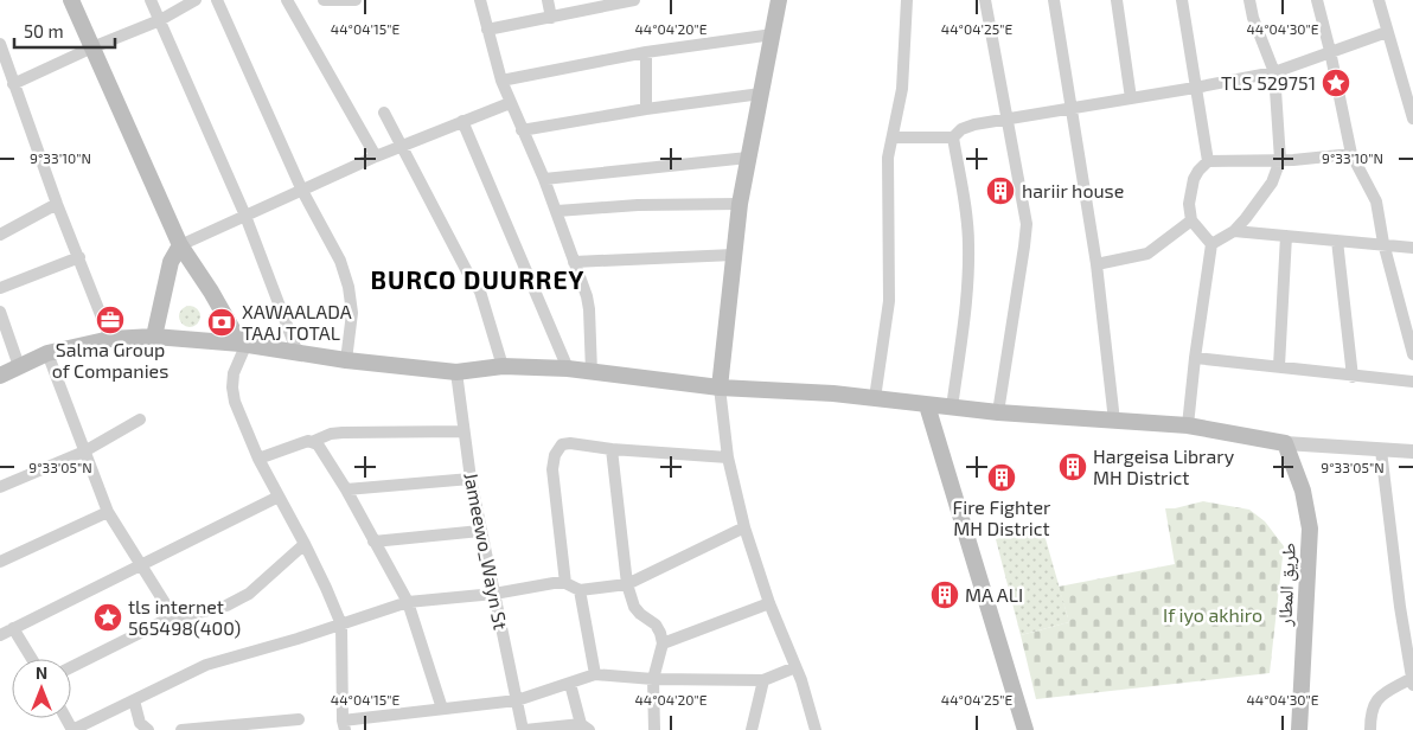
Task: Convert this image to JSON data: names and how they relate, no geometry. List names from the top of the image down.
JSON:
{
  "streets": {
    "main road": ["طريق المطار"],
    "street": ["Jameewo_Wayn St"]
  },
  "districts": ["BURCO DUURREY"],
  "parks": ["If iyo akhiro"],
  "places": {
    "place": ["TLS 529751", "tls internet 565498(400)"],
    "building": [
      "hariir house",
      "Hargeisa Library MH District",
      "Fire Fighter MH District",
      "MA ALI"
    ],
    "office": ["Salma Group of Companies"],
    "bank": ["XAWAALADA TAAJ TOTAL"]
  },
  "scale_bar": "50 m",
  "north": "top",
  "coordinates": [
    "44°04'15\"E",
    "44°04'20\"E",
    "44°04'25\"E",
    "44°04'30\"E",
    "9°33'10\"N",
    "9°33'05\"N"
  ]
}
